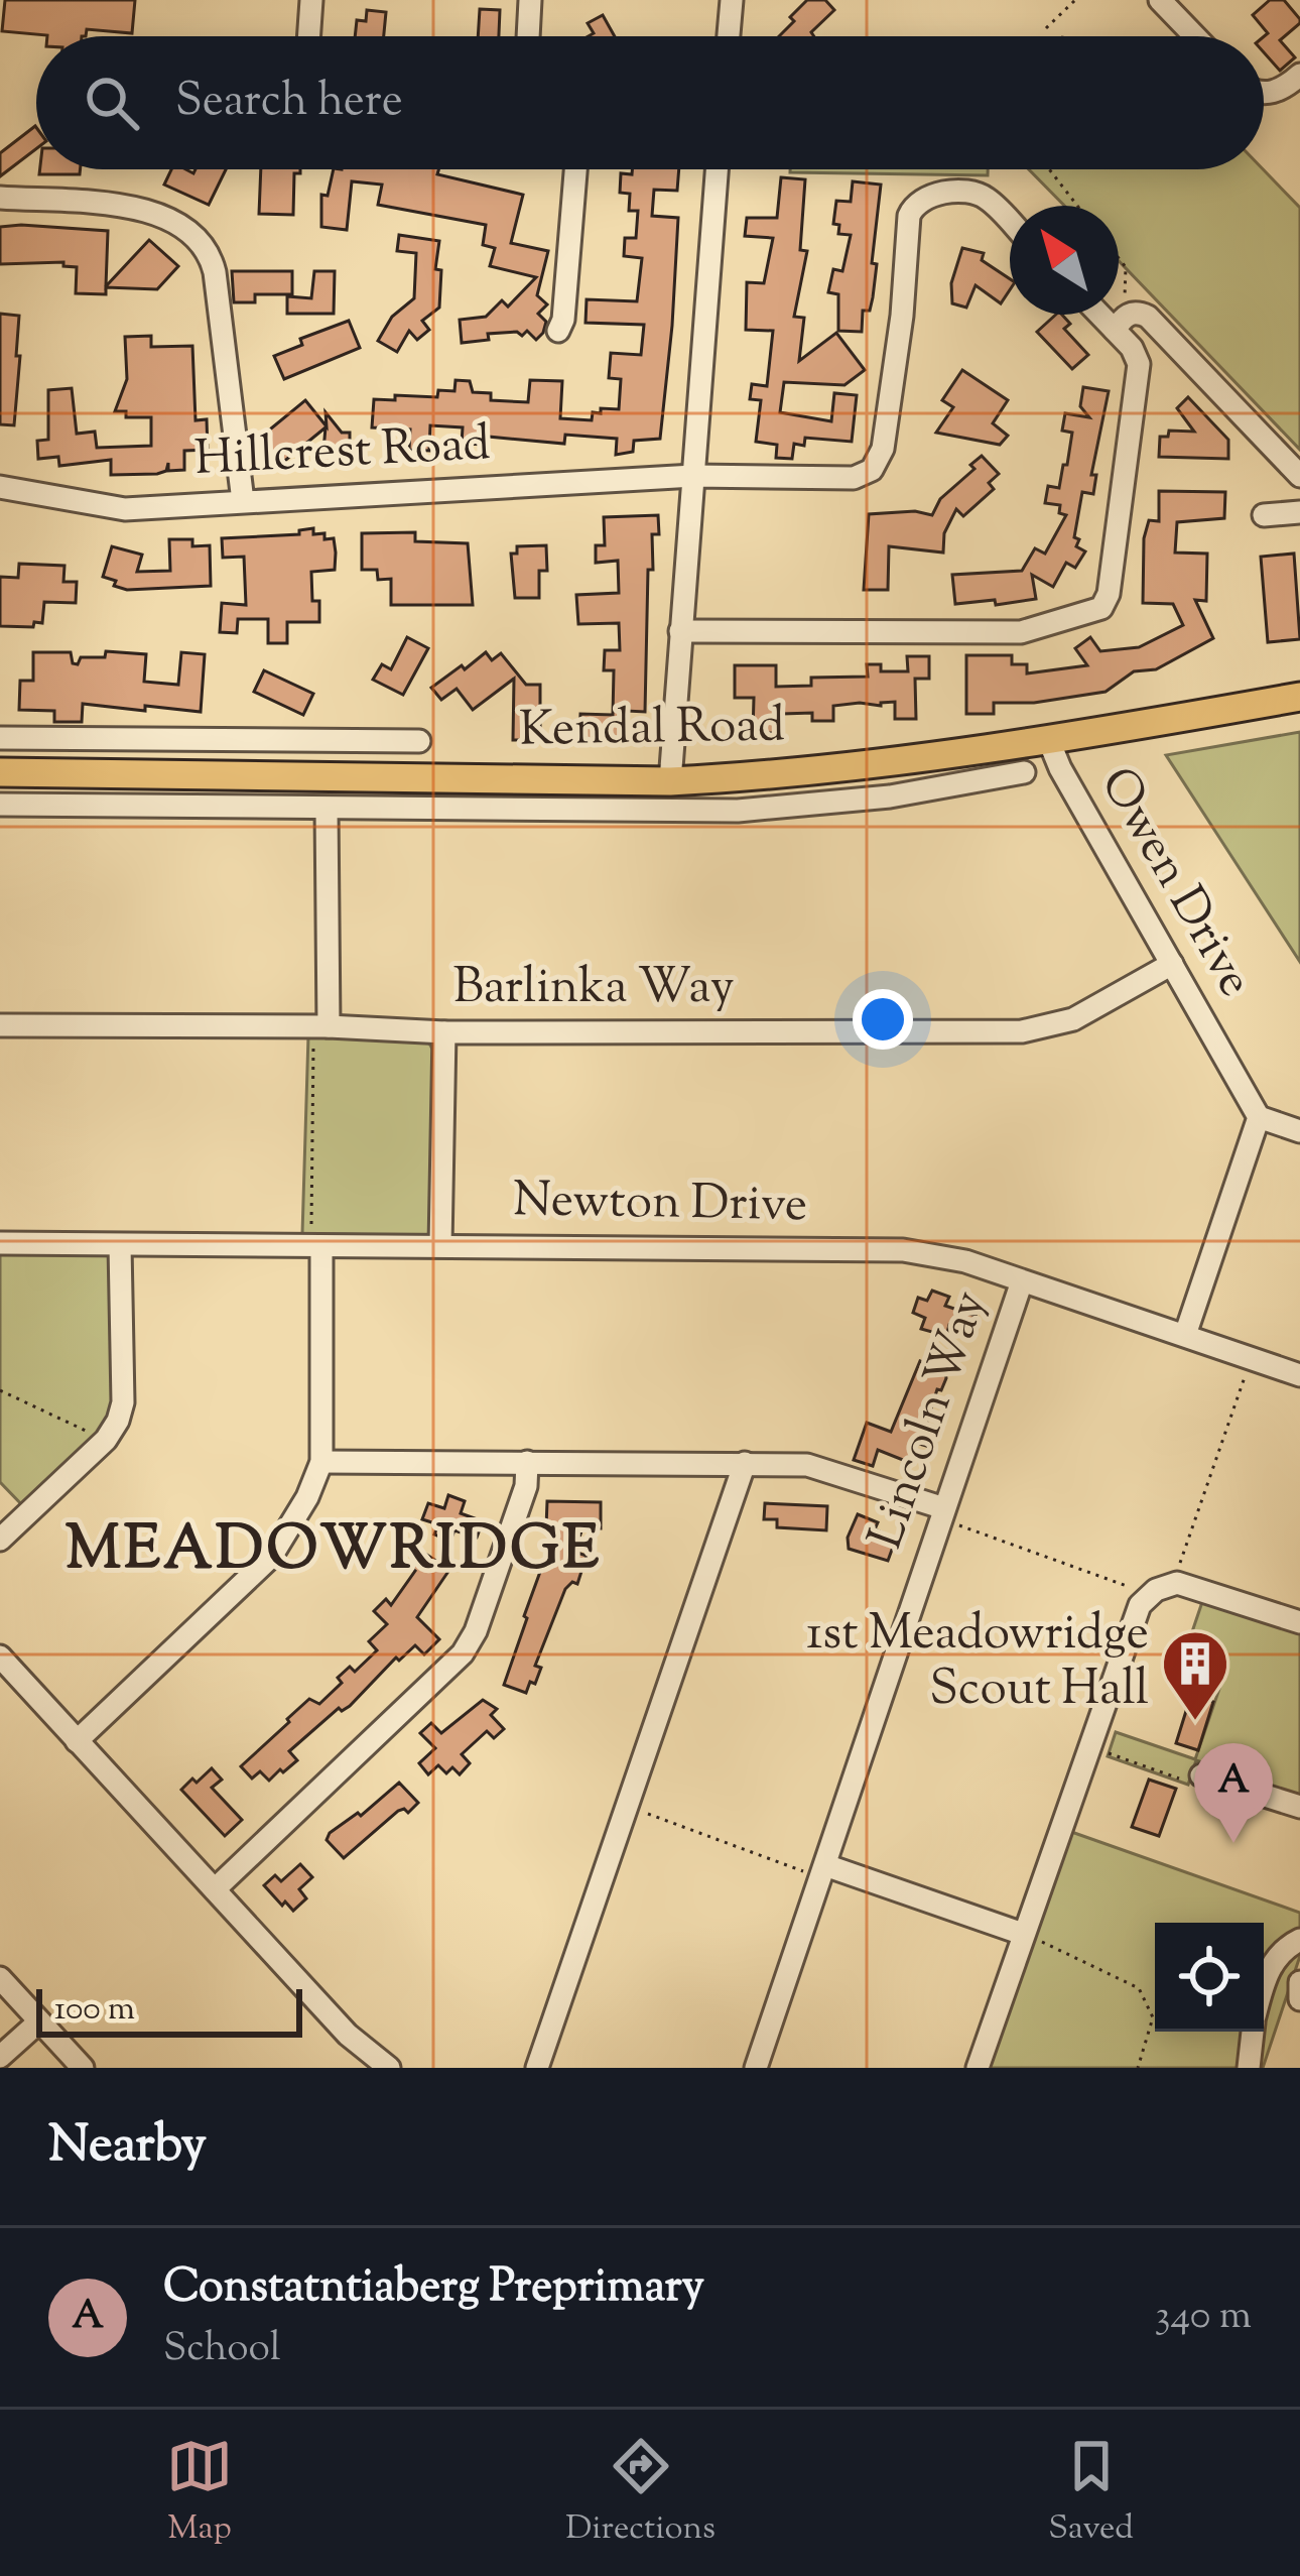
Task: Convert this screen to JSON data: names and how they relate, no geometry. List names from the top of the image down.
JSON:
{
  "streets": {
    "main road": ["Kendal Road"],
    "street": [
      "Hillcrest Road",
      "Owen Drive",
      "Barlinka Way",
      "Newton Drive",
      "Lincoln Way"
    ]
  },
  "crossings": [
    ["Kendal Road", "Owen Drive"],
    ["Owen Drive", "Barlinka Way"],
    ["Newton Drive", "Lincoln Way"]
  ],
  "districts": ["MEADOWRIDGE"],
  "places": {
    "building": ["1st Meadowridge Scout Hall"]
  },
  "scale_bar": "100 m",
  "north": "top left",
  "page": {
    "search": "Search here",
    "pins": "A",
    "scale": "100 m",
    "heading": "Nearby",
    "list": [
      {
        "mark": "A",
        "name": "Constatntiaberg Preprimary",
        "note": "School",
        "value": "340 m"
      }
    ],
    "nav": ["Map", "Directions", "Saved"]
  }
}
